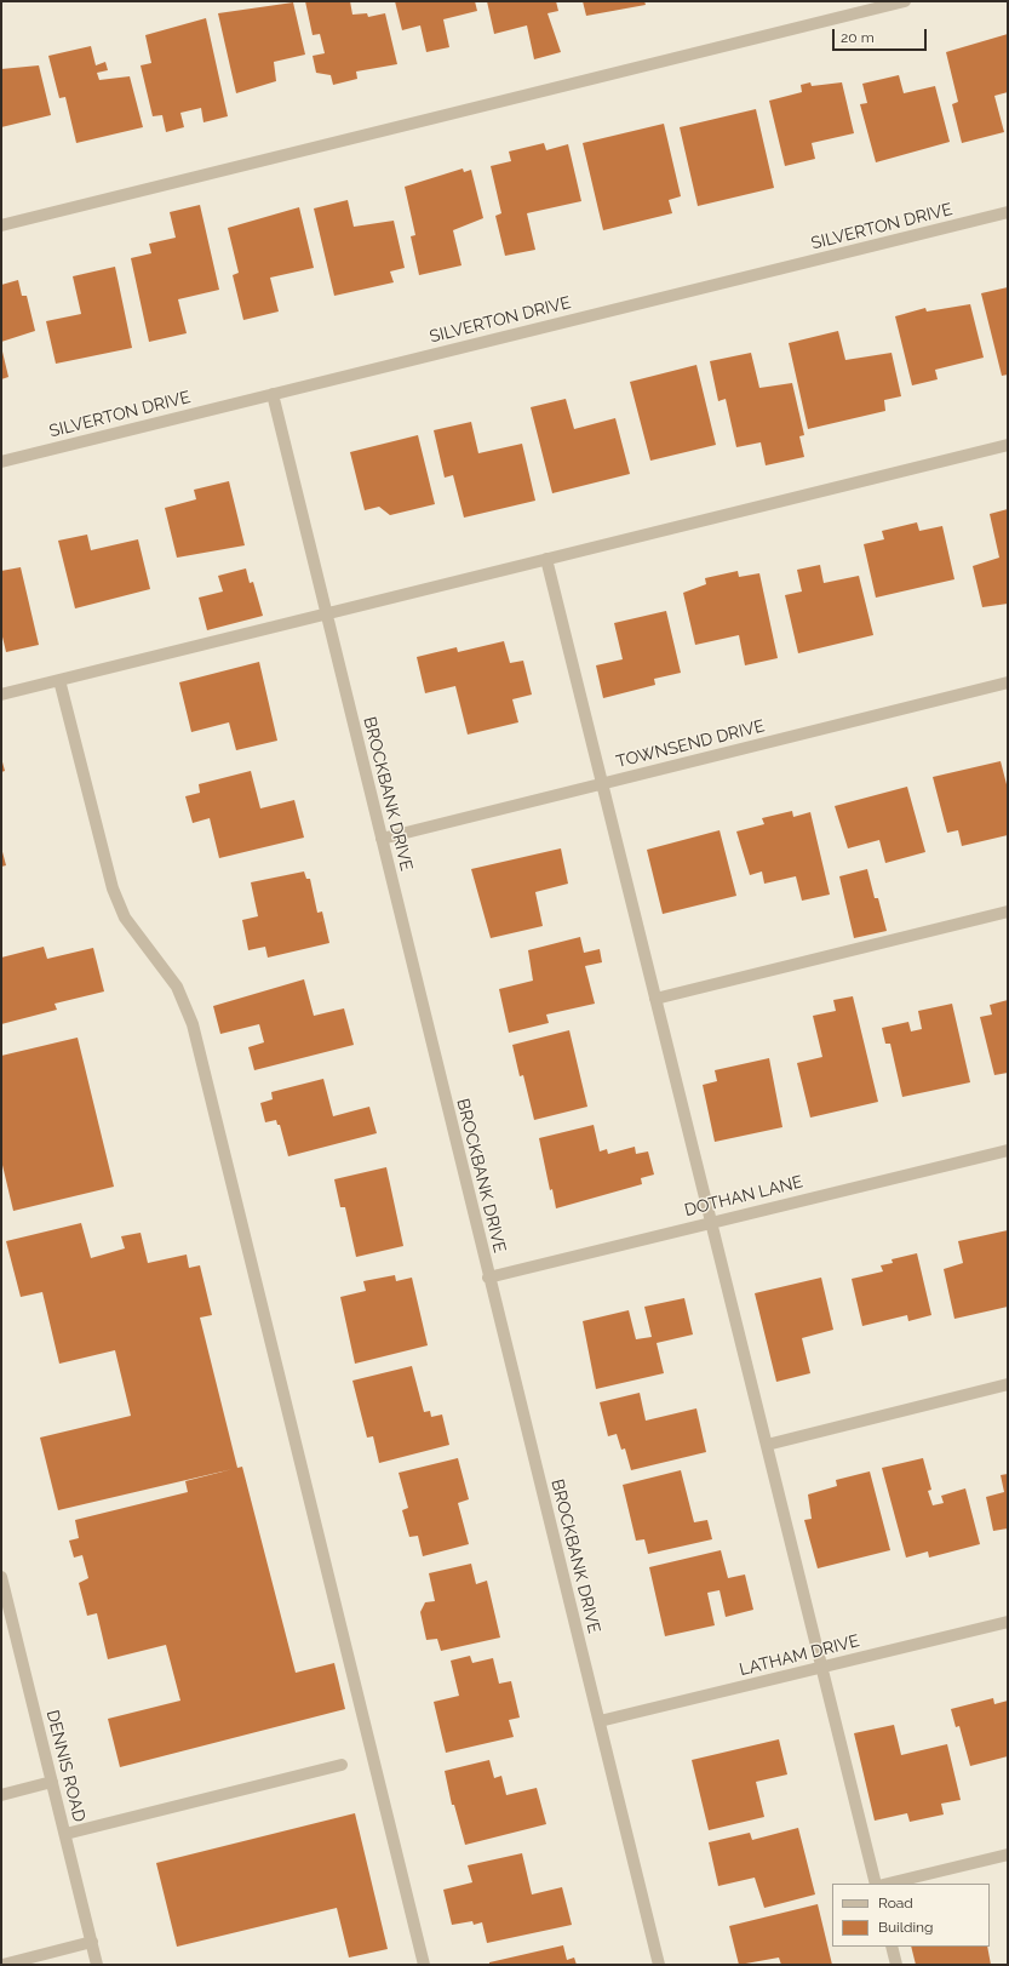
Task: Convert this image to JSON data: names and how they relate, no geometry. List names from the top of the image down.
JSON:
{
  "streets": {
    "street": [
      "SILVERTON DRIVE",
      "TOWNSEND DRIVE",
      "BROCKBANK DRIVE",
      "DOTHAN LANE",
      "LATHAM DRIVE",
      "DENNIS ROAD"
    ]
  },
  "crossings": [
    ["SILVERTON DRIVE", "BROCKBANK DRIVE"],
    ["TOWNSEND DRIVE", "BROCKBANK DRIVE"],
    ["BROCKBANK DRIVE", "DOTHAN LANE"],
    ["BROCKBANK DRIVE", "LATHAM DRIVE"]
  ],
  "legend": ["Road", "Building"],
  "scale_bar": "20 m"
}
